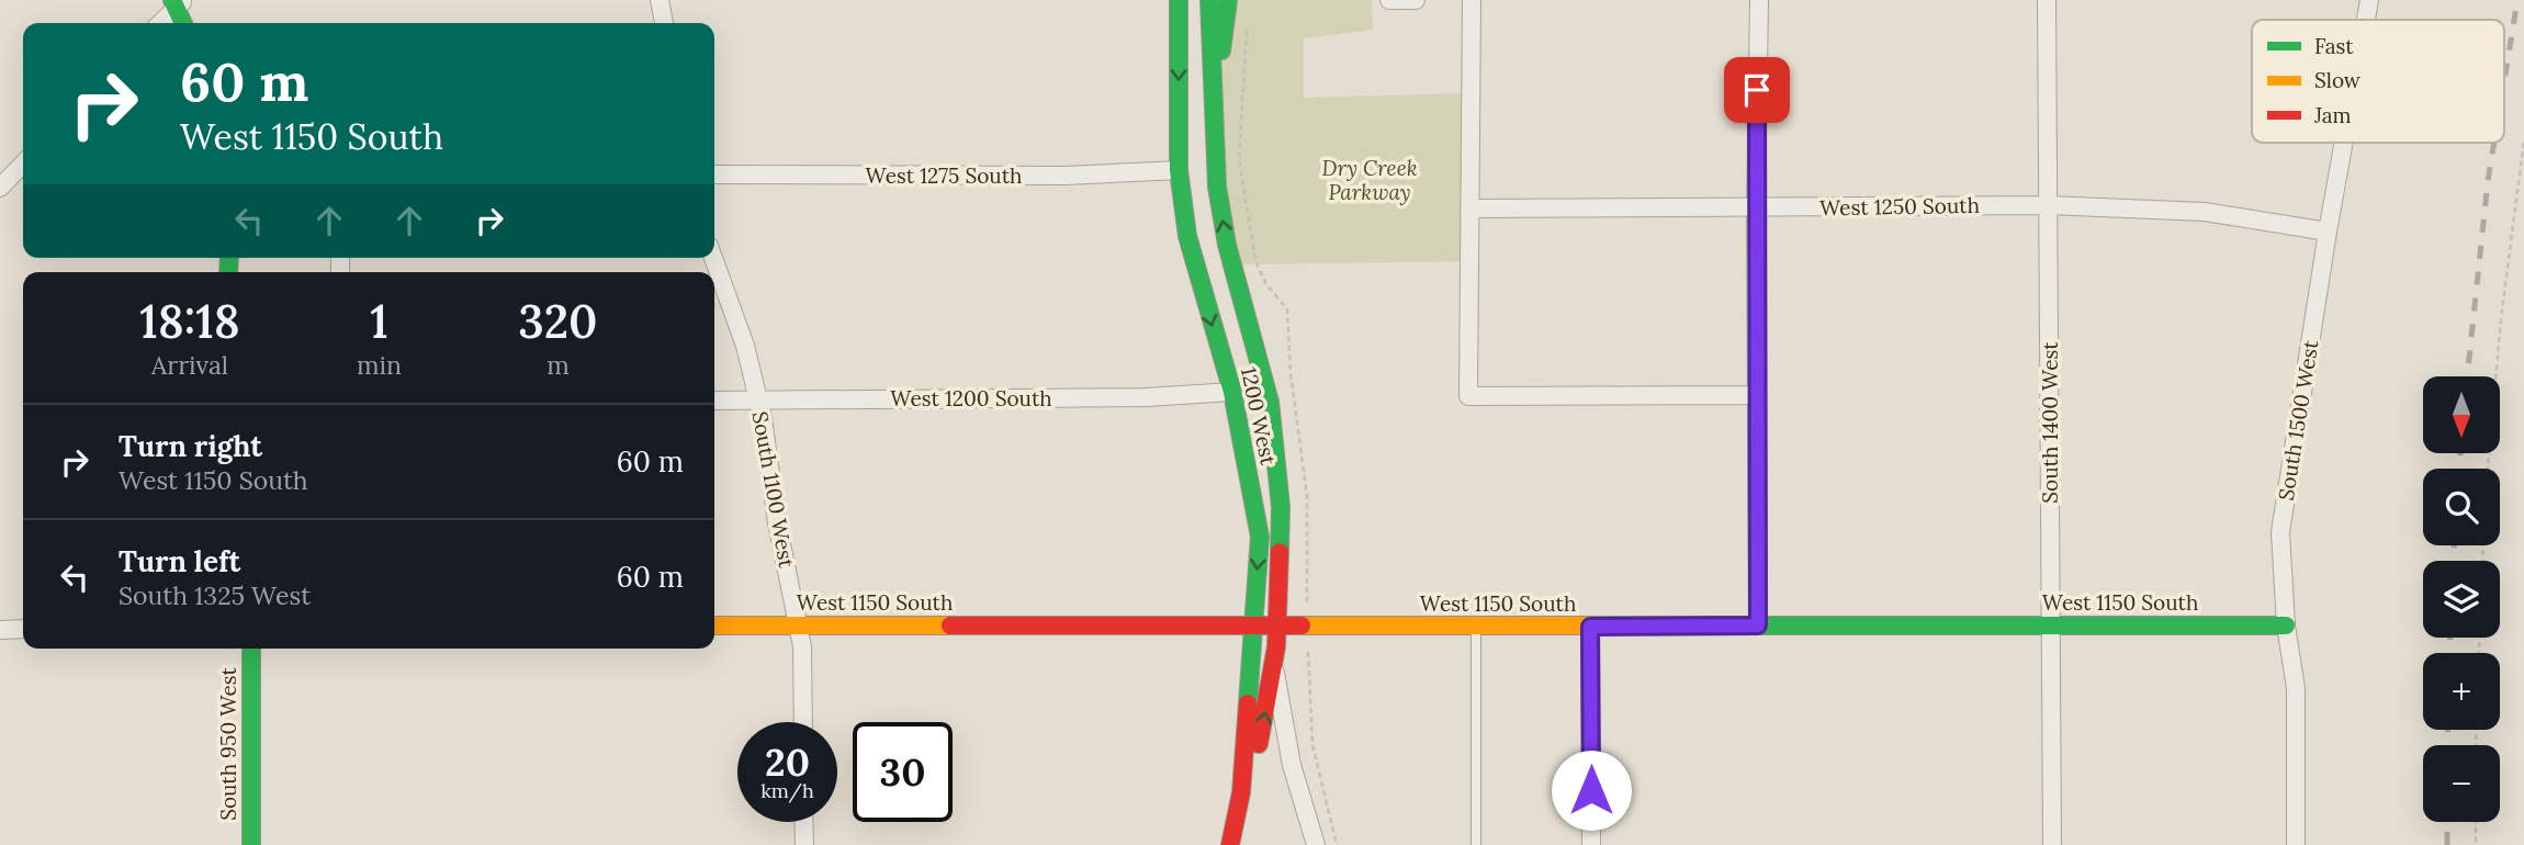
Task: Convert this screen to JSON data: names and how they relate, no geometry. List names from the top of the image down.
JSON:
{
  "streets": {
    "street": [
      "West 1275 South",
      "West 1250 South",
      "West 1200 South",
      "1200 West",
      "South 1500 West",
      "South 1400 West",
      "South 1100 West",
      "West 1150 South",
      "South 950 West"
    ]
  },
  "crossings": [
    ["West 1275 South", "1200 West"],
    ["West 1250 South", "South 1500 West"],
    ["West 1250 South", "South 1400 West"],
    ["West 1200 South", "1200 West"],
    ["West 1200 South", "South 1100 West"],
    ["1200 West", "West 1150 South"],
    ["South 1500 West", "West 1150 South"],
    ["South 1400 West", "West 1150 South"],
    ["South 1100 West", "West 1150 South"]
  ],
  "parks": ["Dry Creek Parkway"],
  "legend": ["Fast", "Slow", "Jam"],
  "north": "bottom",
  "page": {
    "turn": ["60 m", "West 1150 South"],
    "eta": [
      "18:18",
      "Arrival",
      "1",
      "min",
      "320",
      "m"
    ],
    "map_buttons": ["+", "−"],
    "list": [
      {
        "name": "Turn right",
        "note": "West 1150 South",
        "value": "60 m"
      },
      {
        "name": "Turn left",
        "note": "South 1325 West",
        "value": "60 m"
      }
    ],
    "speed": "20 km/h",
    "limit": "30"
  }
}
